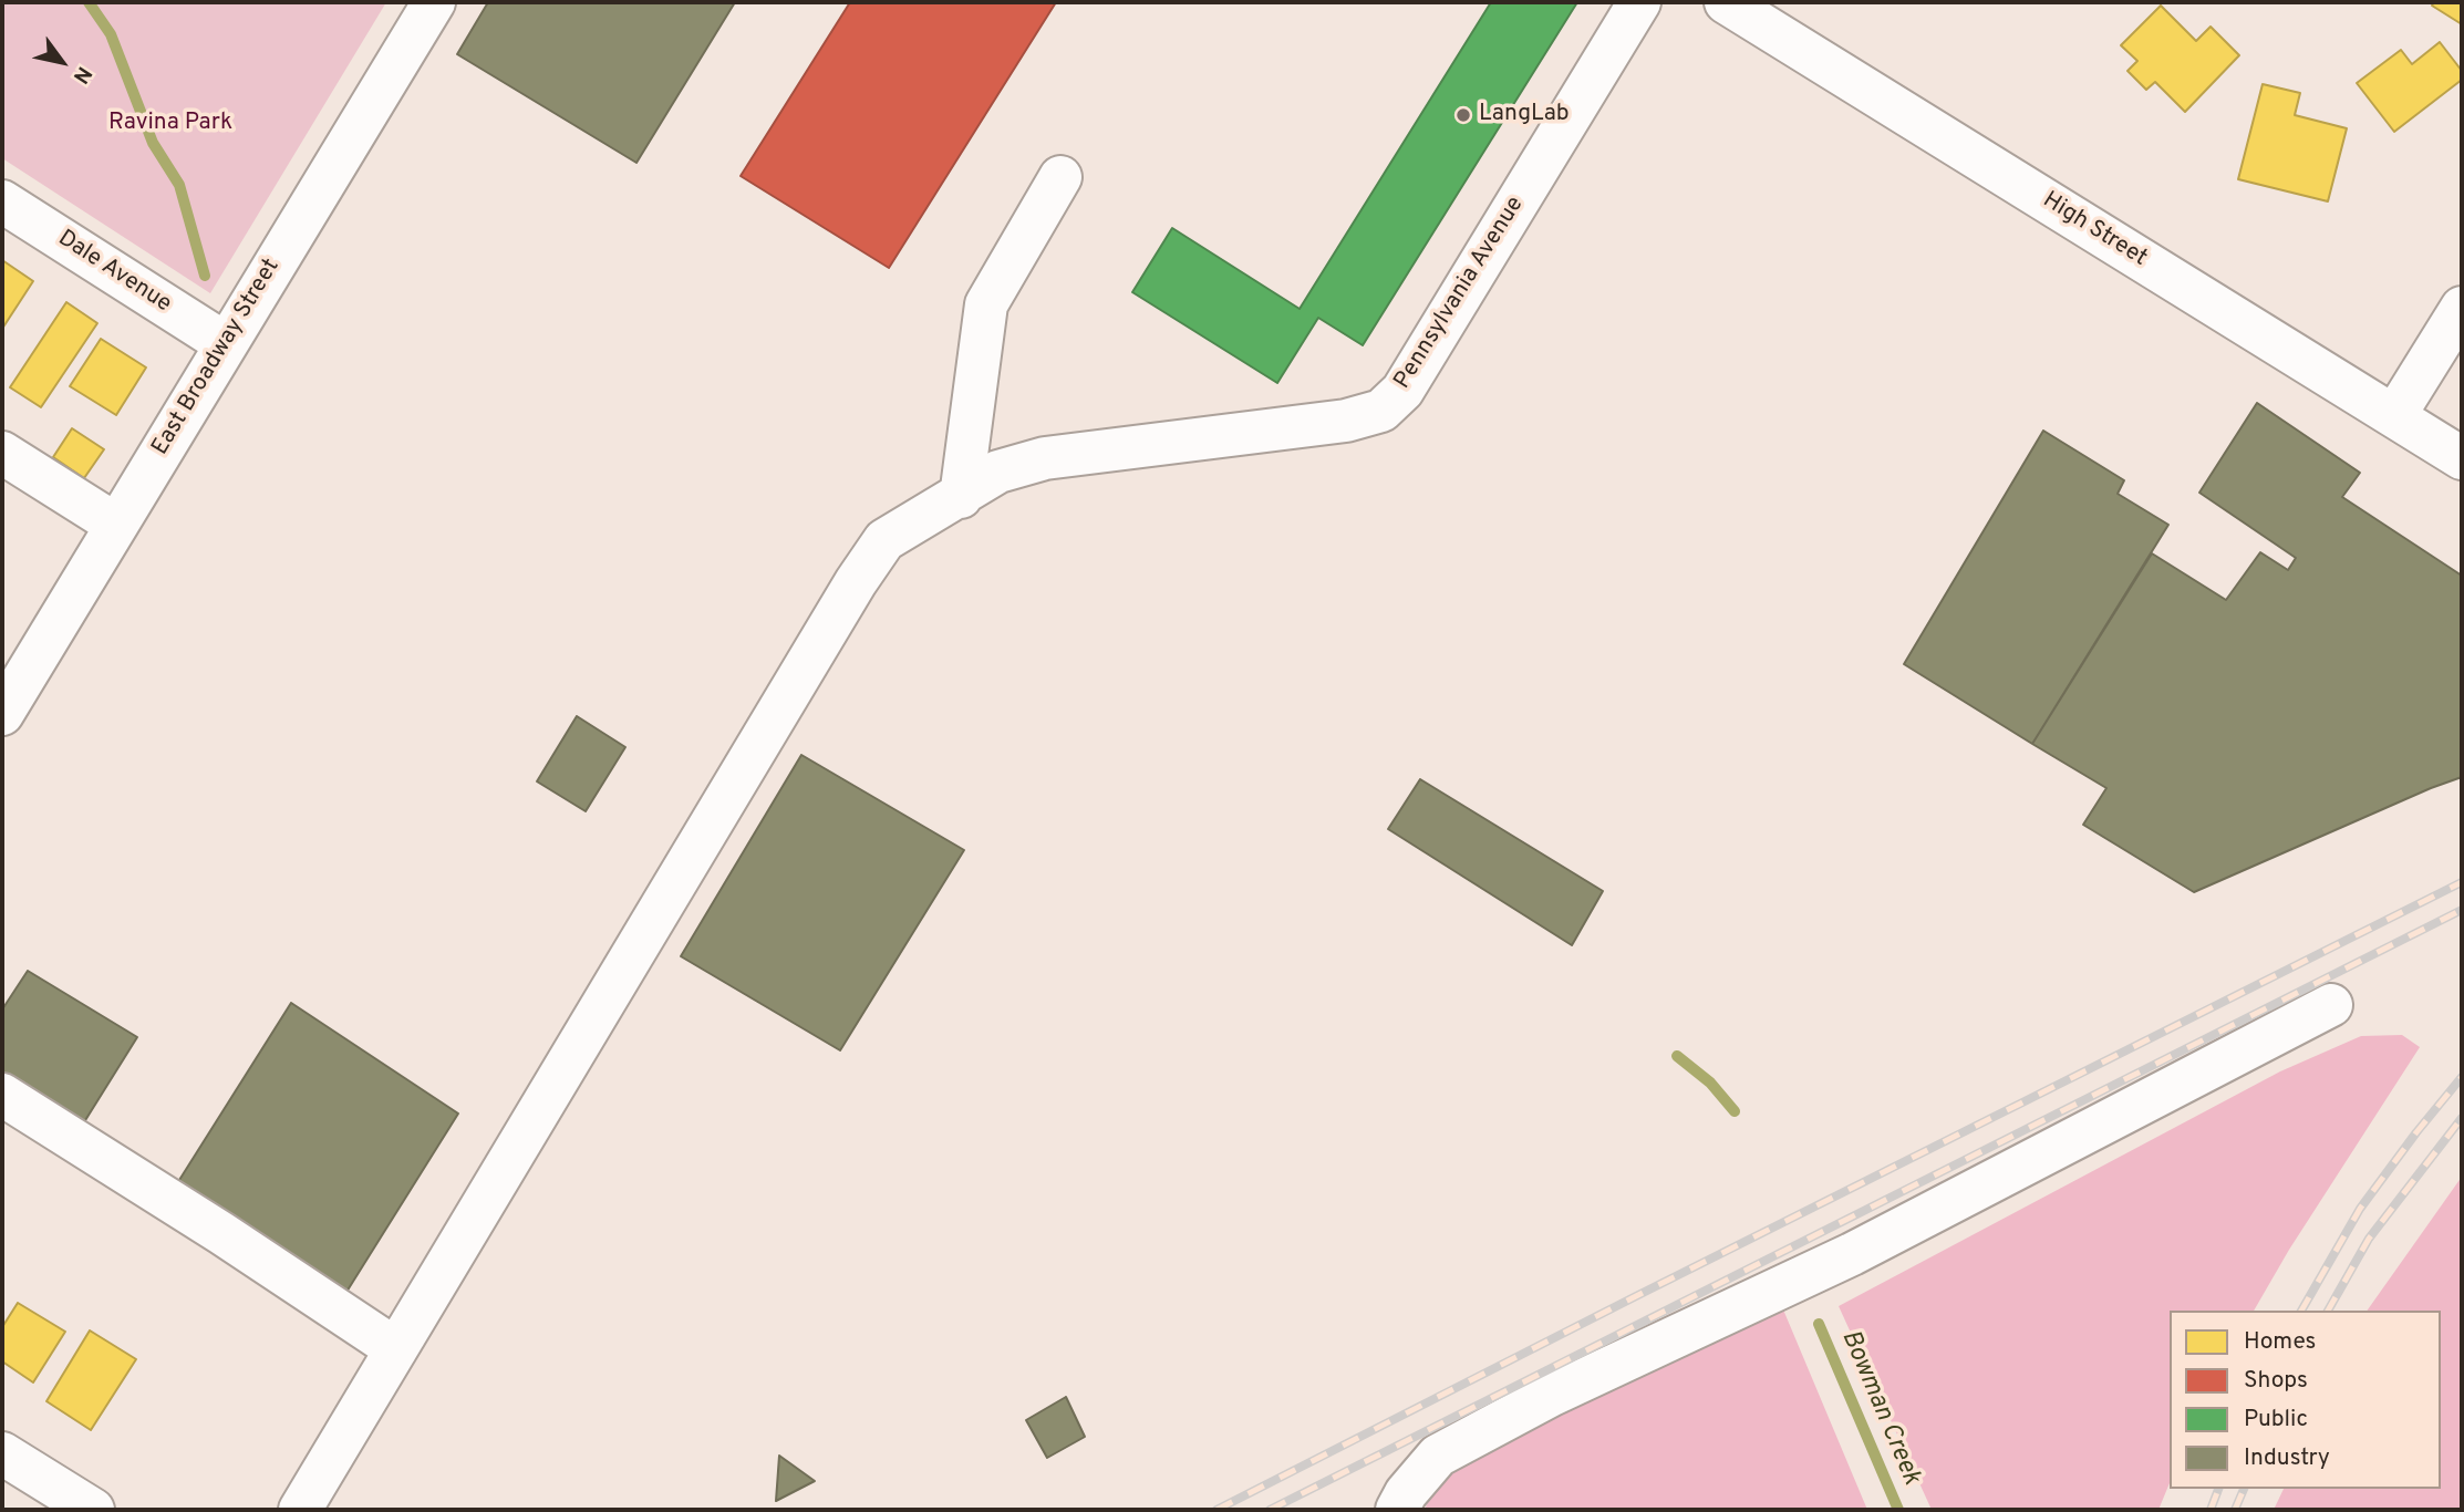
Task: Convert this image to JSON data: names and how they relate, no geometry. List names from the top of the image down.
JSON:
{
  "streets": {
    "street": [
      "High Street",
      "Dale Avenue",
      "Pennsylvania Avenue",
      "East Broadway Street"
    ]
  },
  "crossings": [
    ["Dale Avenue", "East Broadway Street"]
  ],
  "water": ["Bowman Creek"],
  "parks": ["Ravina Park"],
  "places": ["LangLab"],
  "legend": [
    "Homes",
    "Shops",
    "Public",
    "Industry"
  ],
  "north": "bottom right"
}
